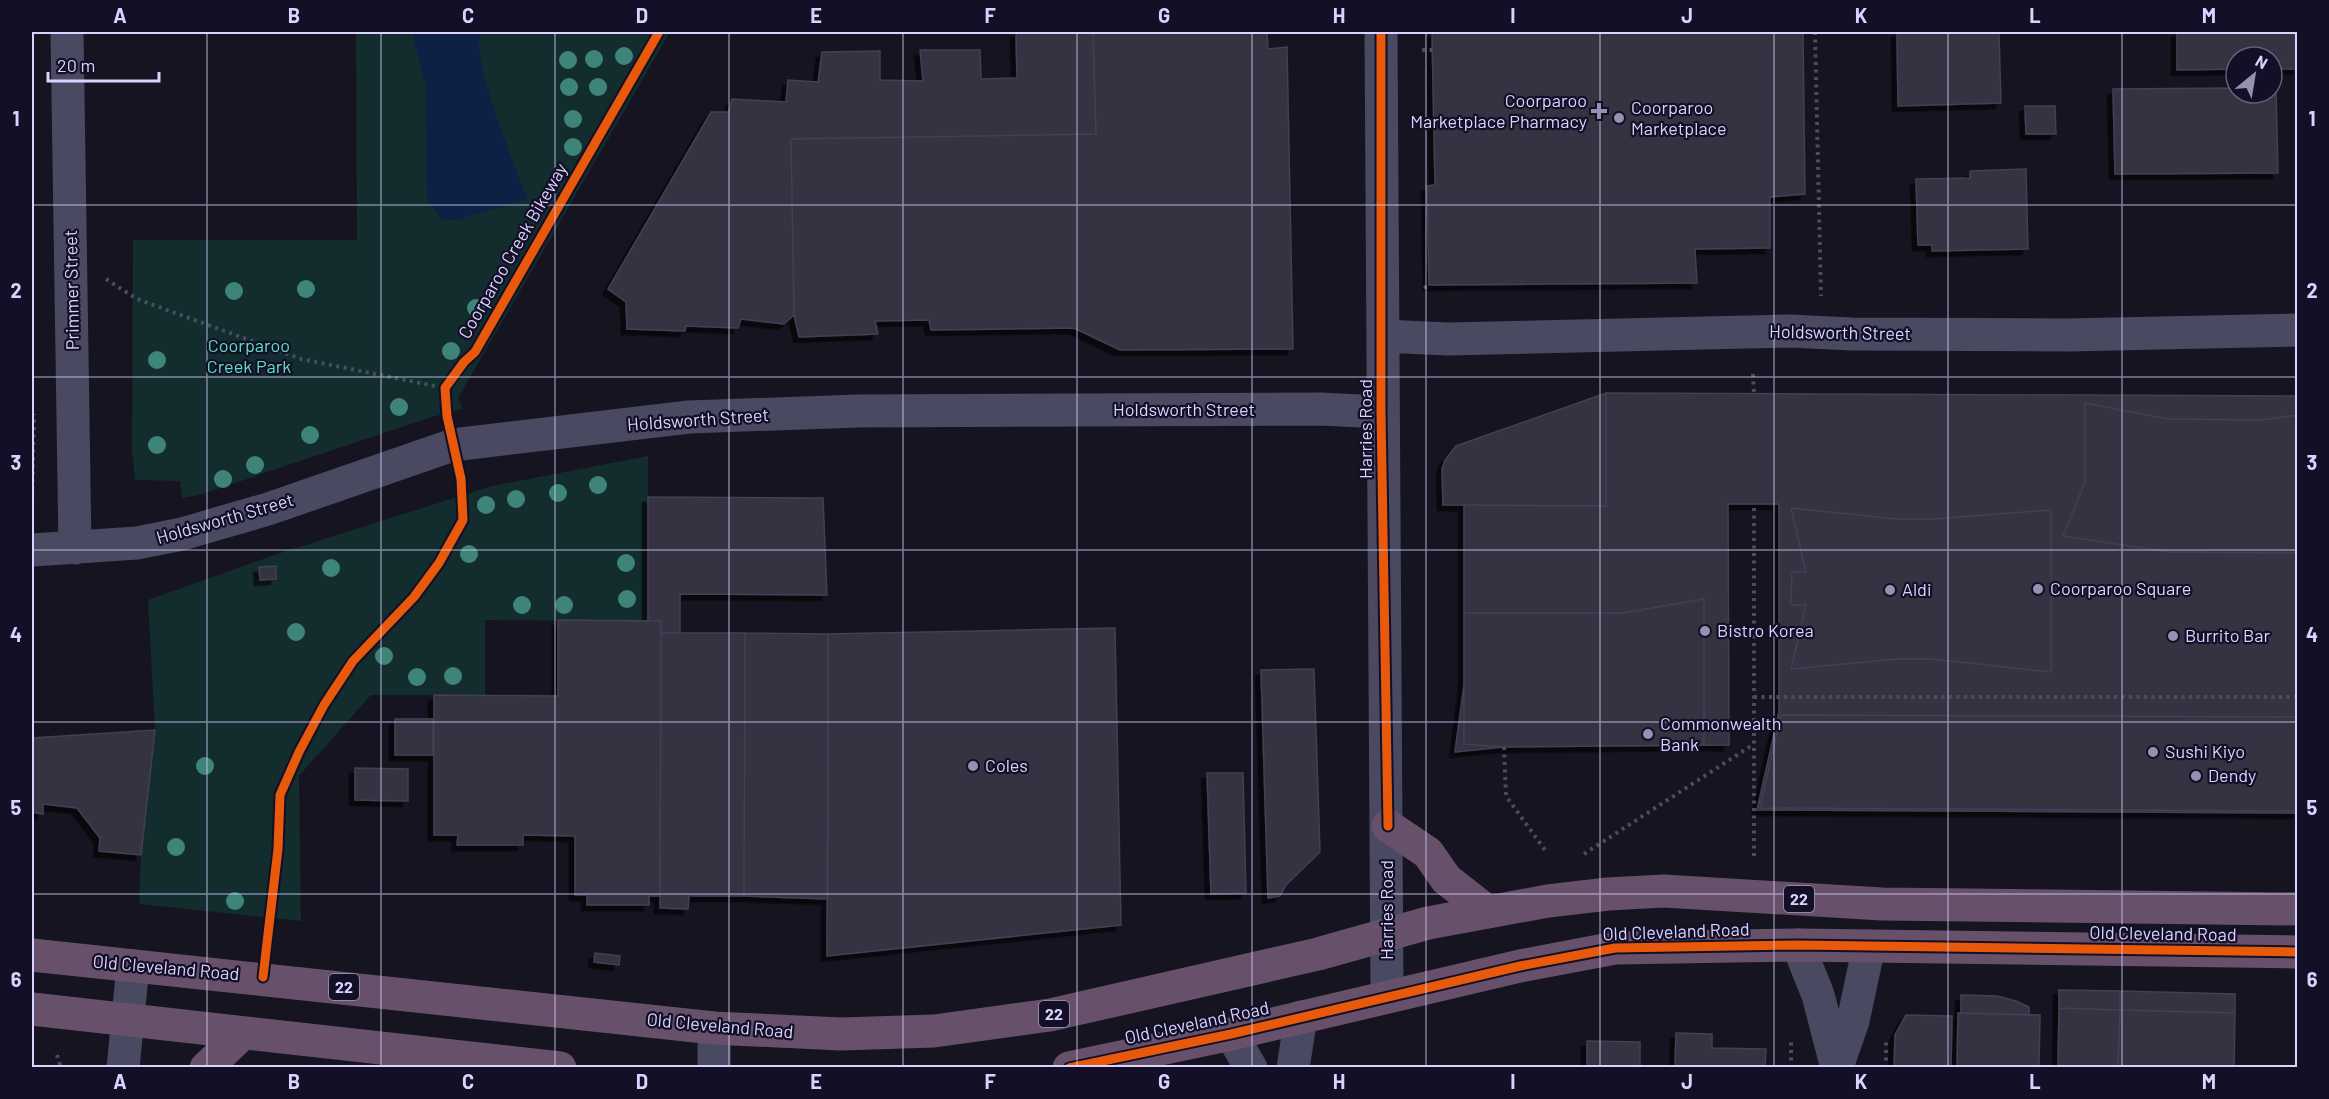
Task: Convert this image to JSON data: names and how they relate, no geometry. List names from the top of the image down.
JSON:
{
  "streets": {
    "highway": ["22", "Old Cleveland Road"],
    "street": ["Primmer Street", "Holdsworth Street", "Harries Road"],
    "cycle path": ["Coorparoo Creek Bikeway"]
  },
  "crossings": [
    ["Primmer Street", "Holdsworth Street"],
    ["Holdsworth Street", "Harries Road"],
    ["Harries Road", "Old Cleveland Road"]
  ],
  "parks": ["Coorparoo Creek Park"],
  "places": {
    "health": ["Coorparoo Marketplace Pharmacy"],
    "other": [
      "Coorparoo Marketplace",
      "Coorparoo Square",
      "Aldi",
      "Bistro Korea",
      "Burrito Bar",
      "Commonwealth Bank",
      "Sushi Kiyo",
      "Coles",
      "Dendy"
    ]
  },
  "scale_bar": "20 m",
  "north": "top right",
  "grid": {
    "columns": [
      "A",
      "B",
      "C",
      "D",
      "E",
      "F",
      "G",
      "H",
      "I",
      "J",
      "K",
      "L",
      "M"
    ],
    "rows": [
      "1",
      "2",
      "3",
      "4",
      "5",
      "6"
    ]
  }
}
